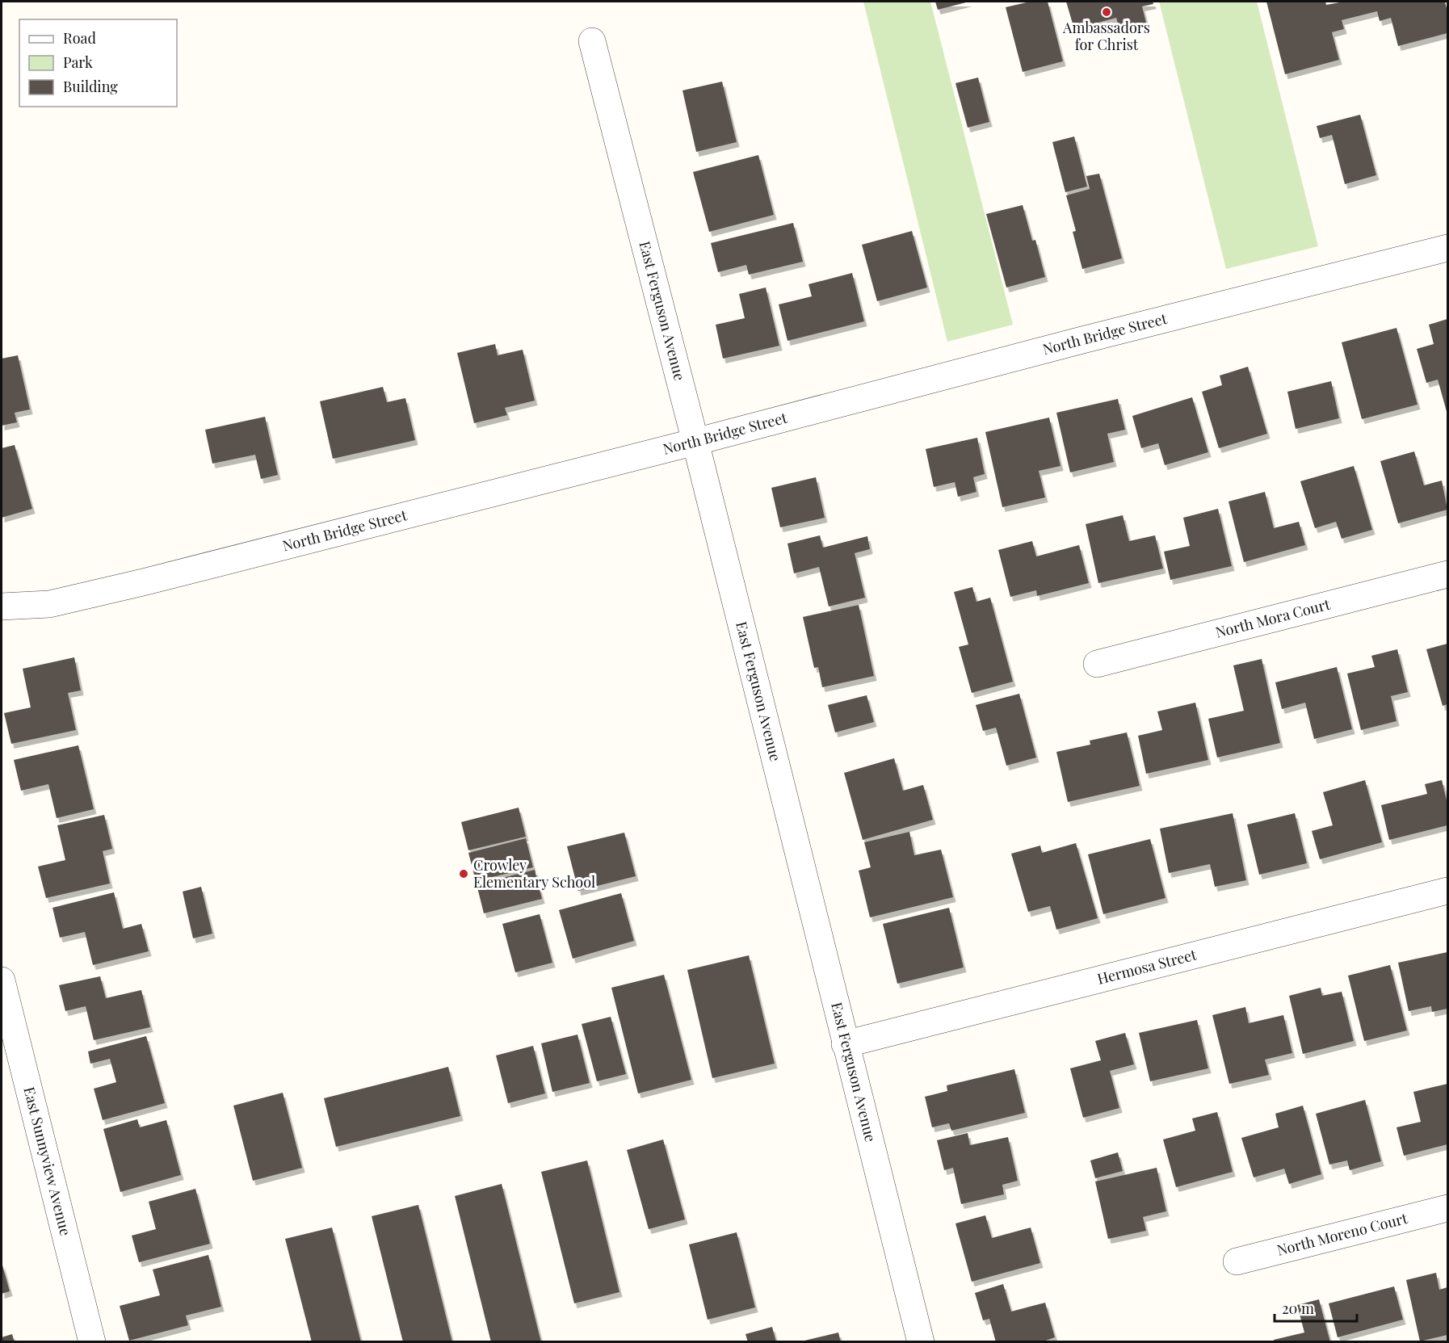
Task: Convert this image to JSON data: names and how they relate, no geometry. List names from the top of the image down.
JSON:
{
  "streets": {
    "street": [
      "East Ferguson Avenue",
      "North Bridge Street",
      "North Mora Court",
      "Hermosa Street",
      "East Sunnyview Avenue",
      "North Moreno Court"
    ]
  },
  "crossings": [
    ["East Ferguson Avenue", "North Bridge Street"],
    ["East Ferguson Avenue", "Hermosa Street"]
  ],
  "places": ["Ambassadors for Christ", "Crowley Elementary School"],
  "legend": ["Road", "Park", "Building"],
  "scale_bar": "20 m"
}
